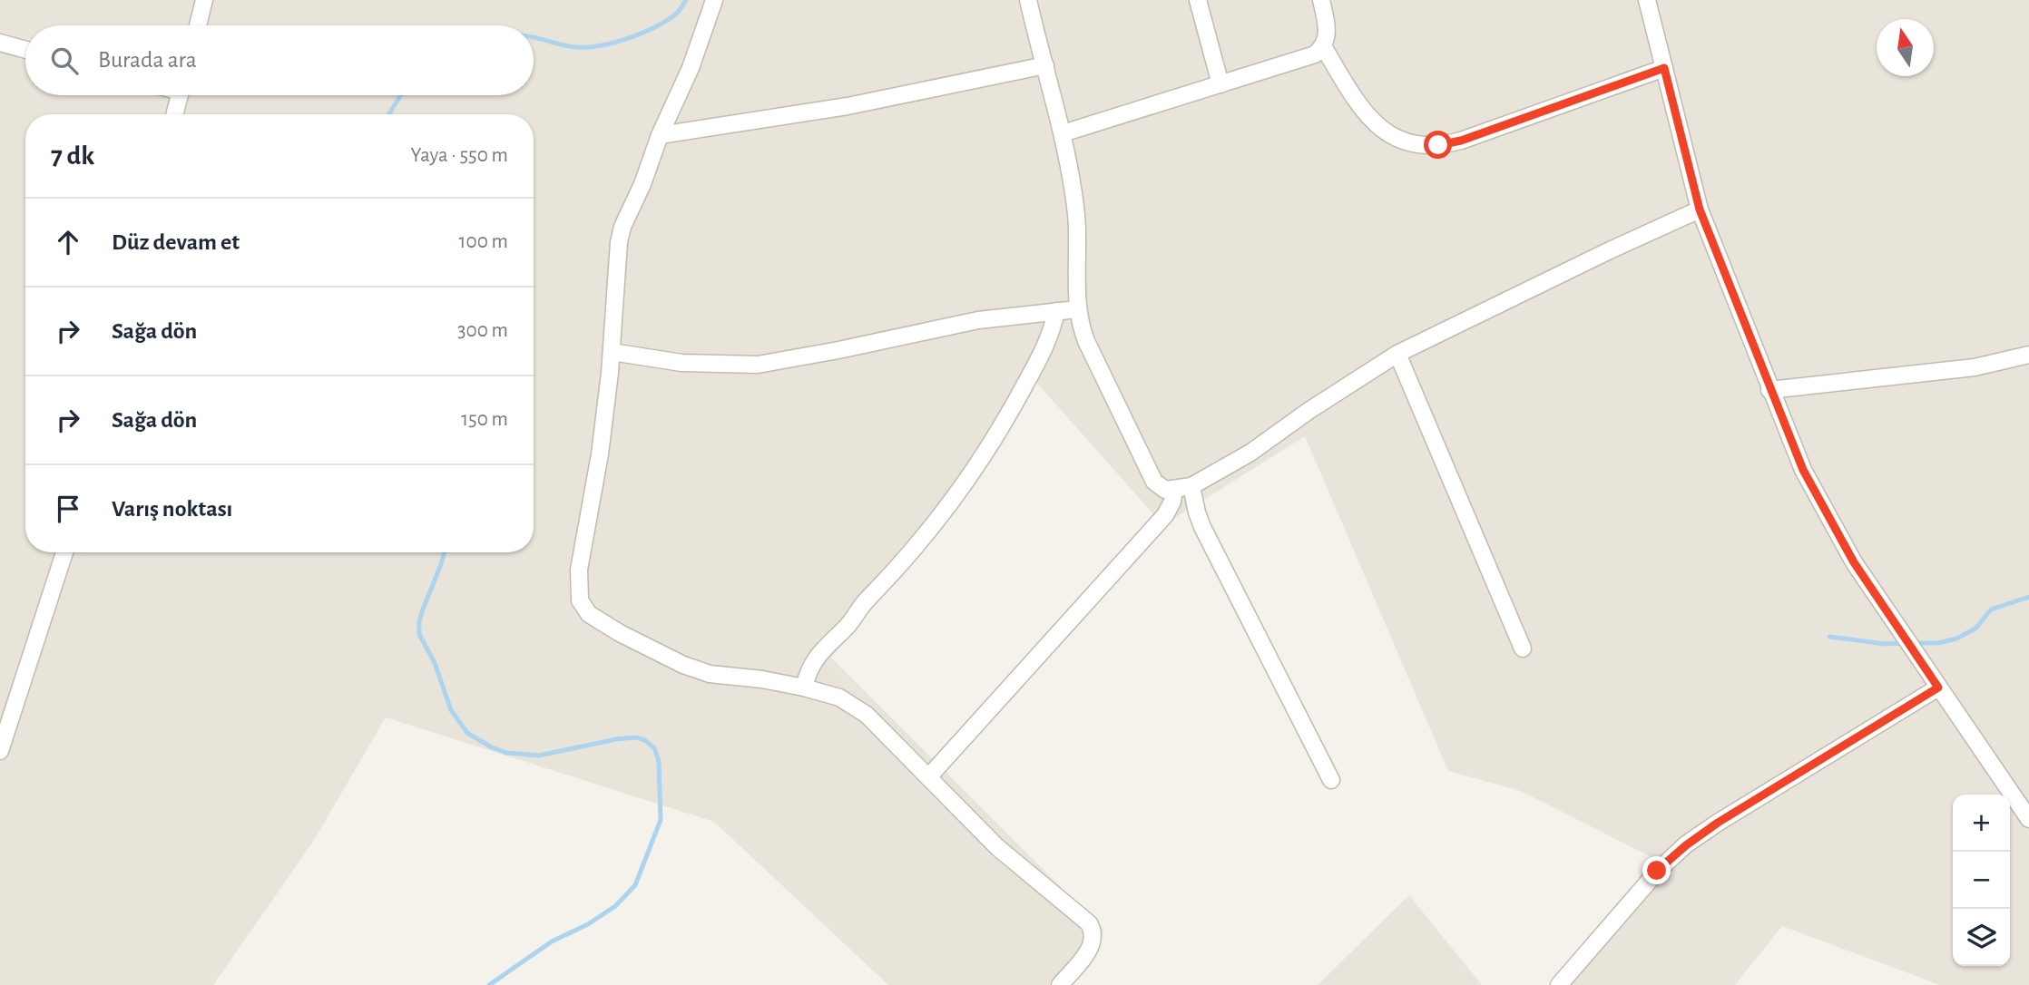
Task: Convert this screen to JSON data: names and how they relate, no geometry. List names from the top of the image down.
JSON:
{
  "north": "top",
  "page": {
    "search": "Burada ara",
    "heading": ["7 dk", "Yaya · 550 m"],
    "list": [
      ["Düz devam et", "100 m"],
      ["Sağa dön", "300 m"],
      ["Sağa dön", "150 m"],
      "Varış noktası"
    ],
    "map_buttons": ["+", "−"]
  }
}
